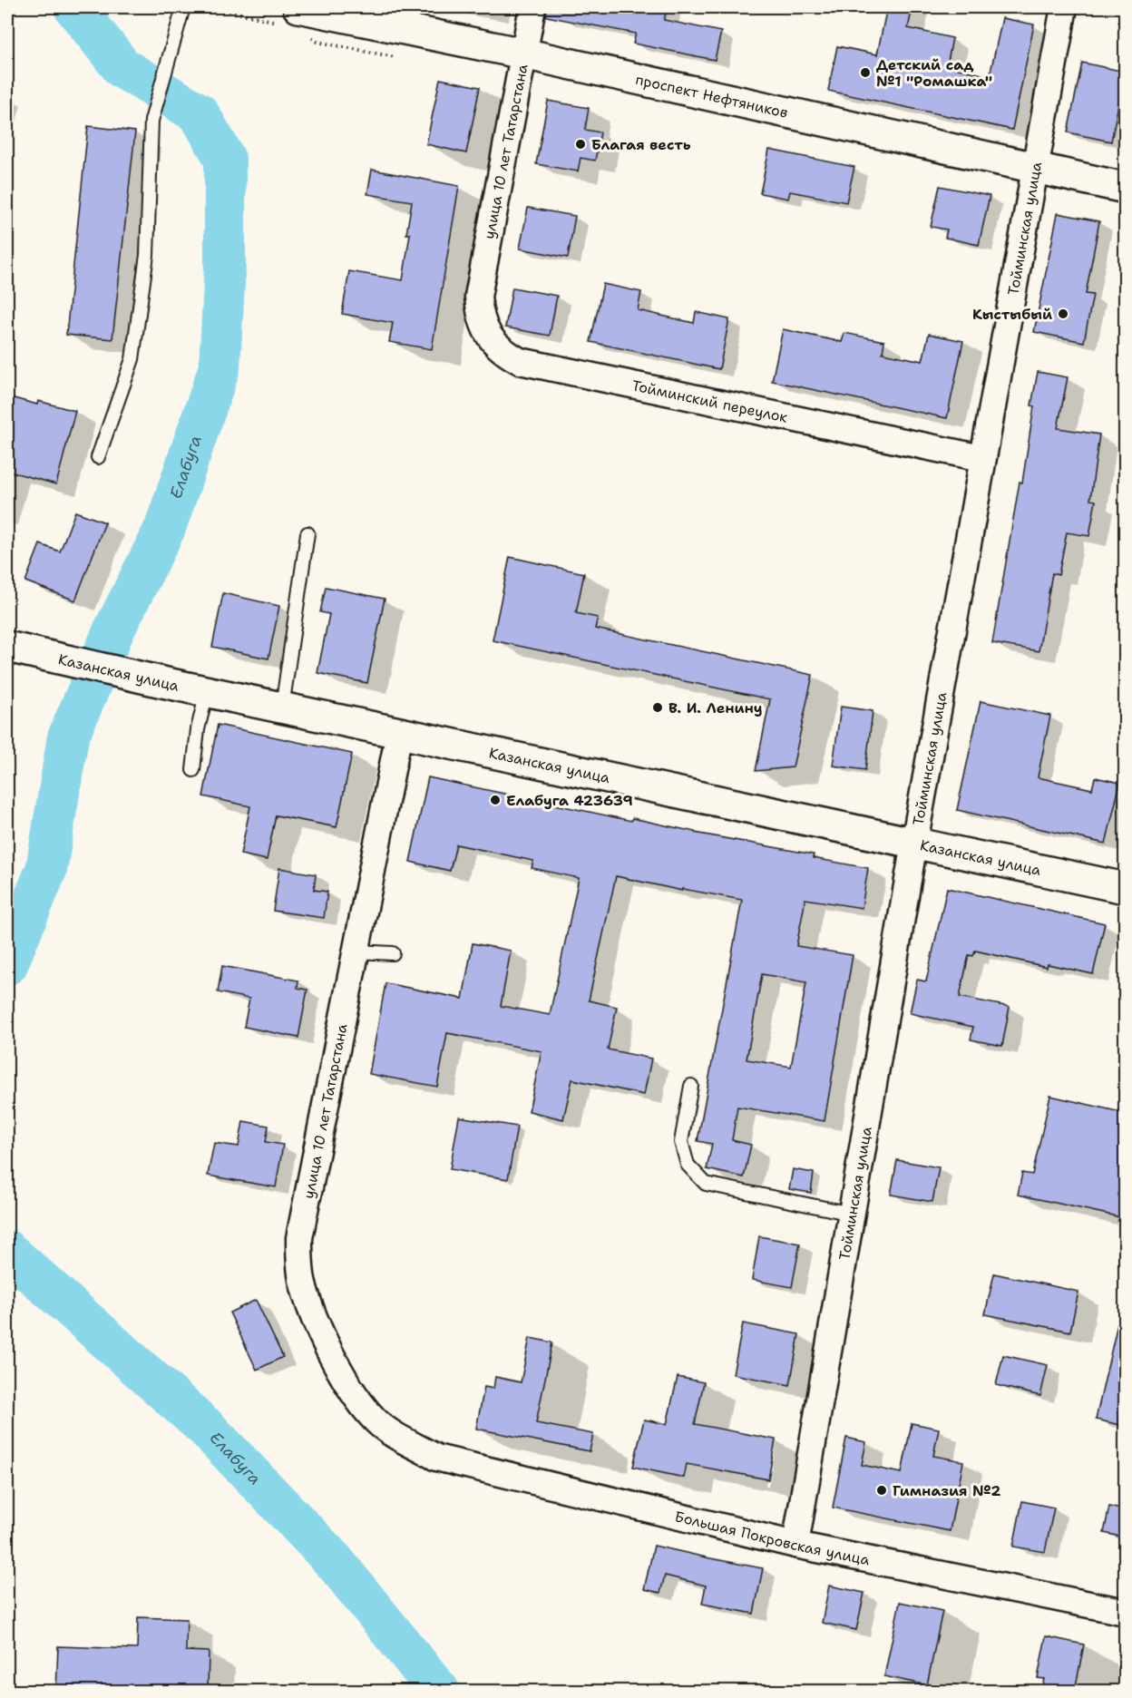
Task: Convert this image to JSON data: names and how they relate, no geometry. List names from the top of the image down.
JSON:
{
  "streets": {
    "street": [
      "проспект Нефтяников",
      "улица 10 лет Татарстана",
      "Тойминская улица",
      "Тойминский переулок",
      "Казанская улица",
      "Большая Покровская улица"
    ]
  },
  "crossings": [
    ["проспект Нефтяников", "улица 10 лет Татарстана"],
    ["проспект Нефтяников", "Тойминская улица"],
    ["улица 10 лет Татарстана", "Тойминский переулок"],
    ["улица 10 лет Татарстана", "Казанская улица"],
    ["улица 10 лет Татарстана", "Большая Покровская улица"],
    ["Тойминская улица", "Тойминский переулок"],
    ["Тойминская улица", "Казанская улица"],
    ["Тойминская улица", "Большая Покровская улица"]
  ],
  "water": ["Елабуга"],
  "places": [
    "Детский сад №1 \"Ромашка\"",
    "Благая весть",
    "Кыстыбый",
    "В. И. Ленину",
    "Елабуга 423639",
    "Гимназия №2"
  ]
}
